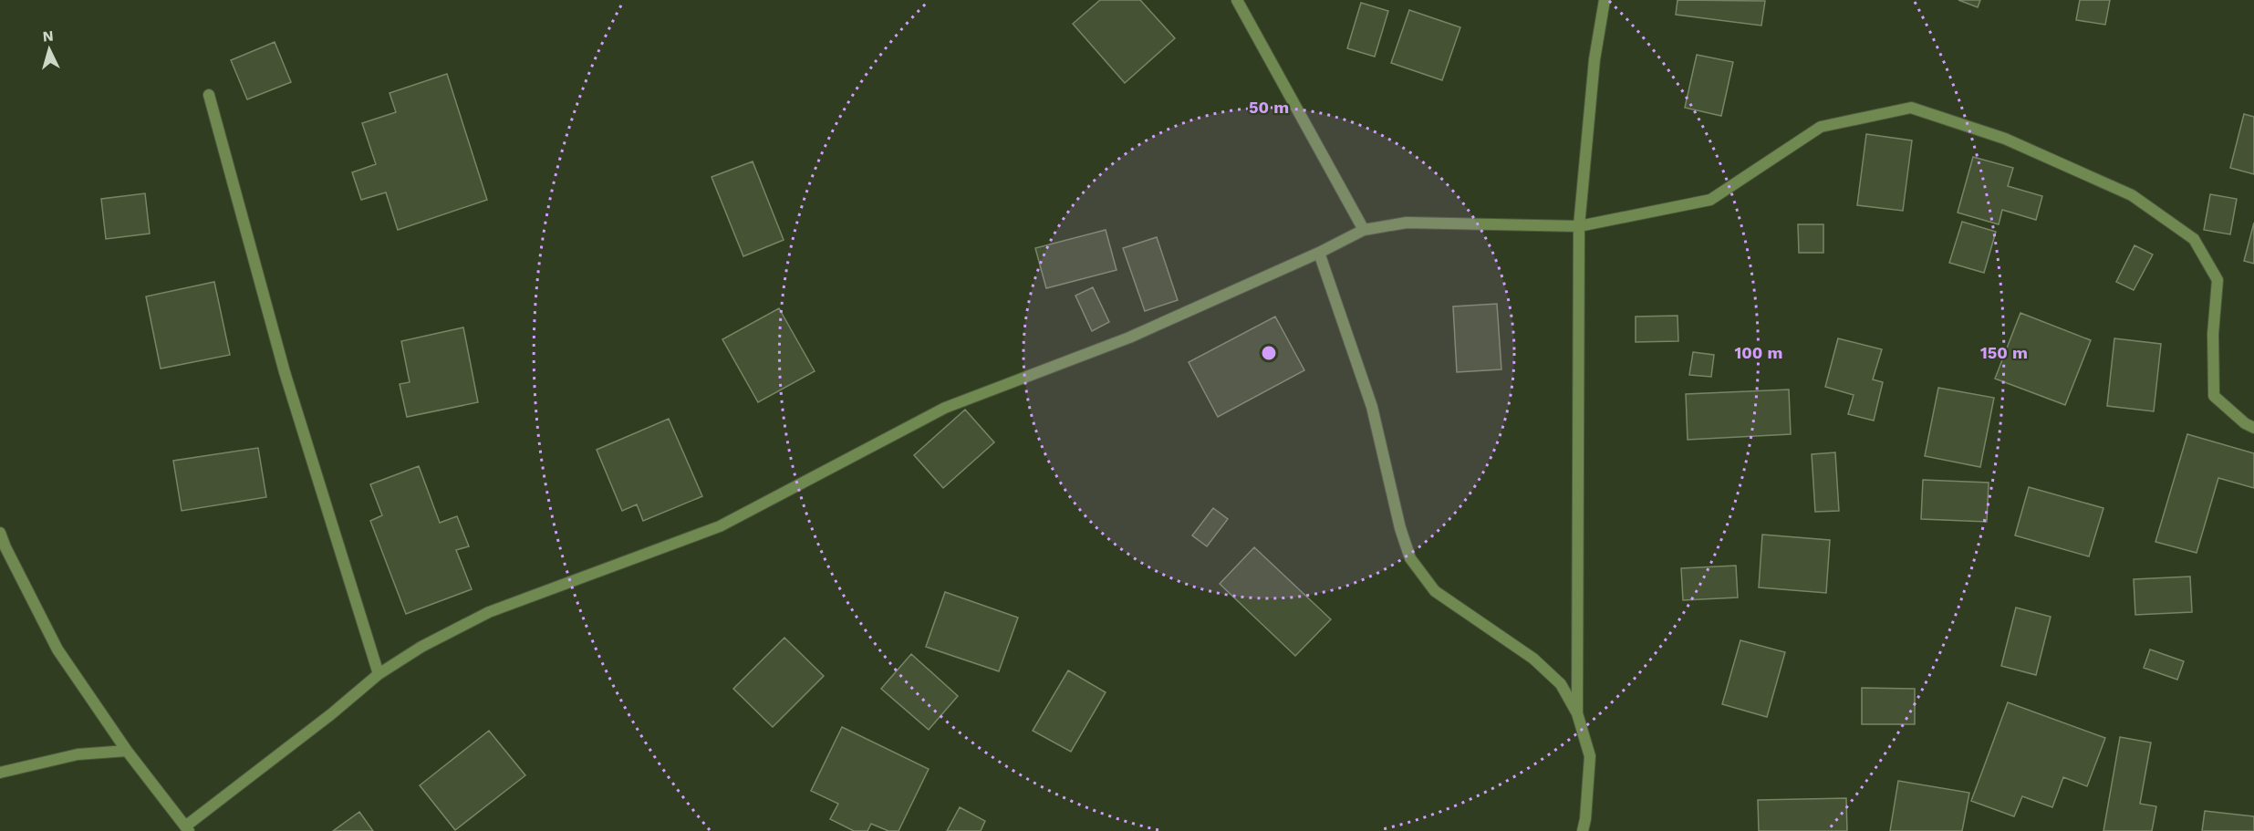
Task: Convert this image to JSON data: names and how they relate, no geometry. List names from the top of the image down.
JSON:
{
  "north": "top",
  "rings": ["50 m", "100 m", "150 m"]
}
